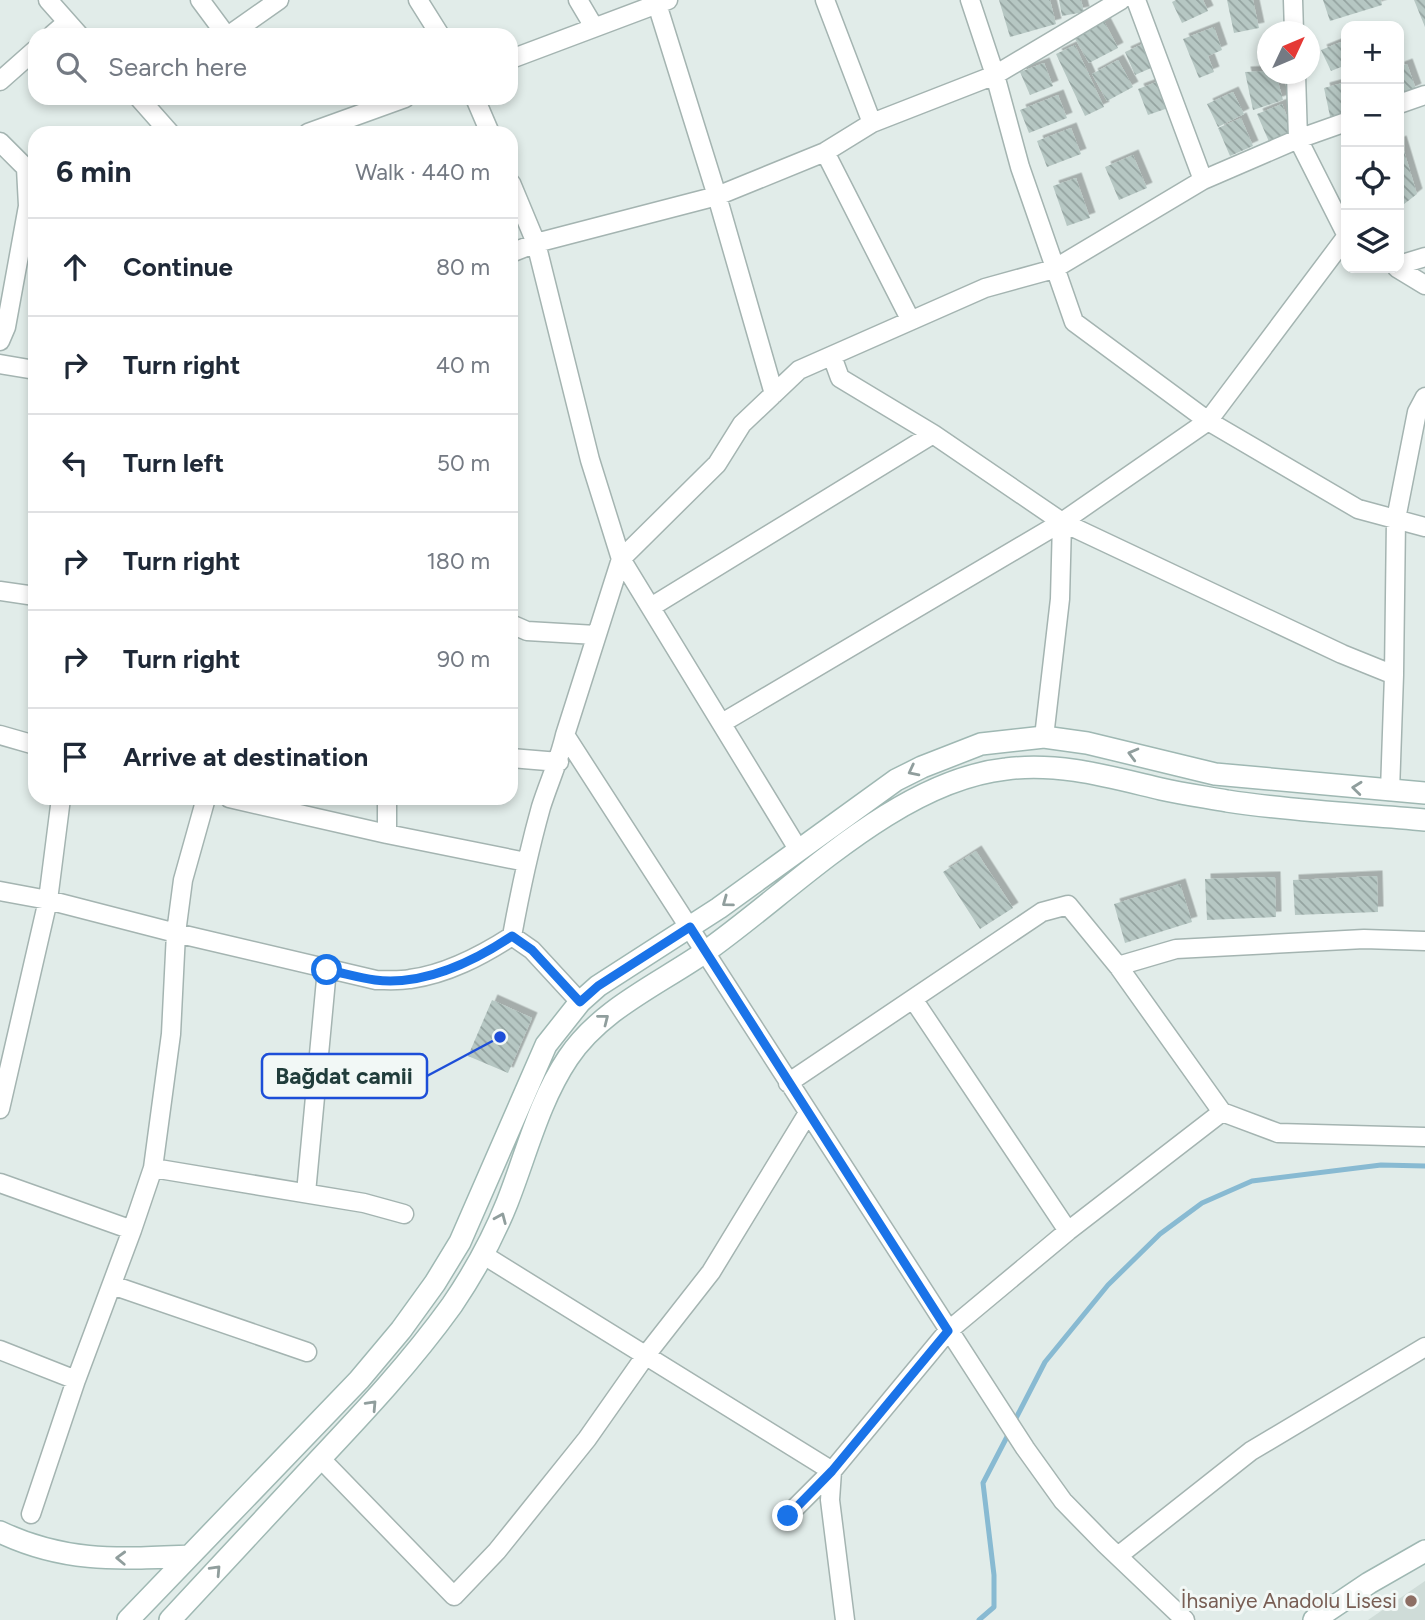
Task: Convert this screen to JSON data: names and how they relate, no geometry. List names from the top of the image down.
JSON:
{
  "places": ["Bağdat camii", "İhsaniye Anadolu Lisesi"],
  "north": "top right",
  "page": {
    "map_buttons": ["+", "−"],
    "search": "Search here",
    "heading": ["6 min", "Walk · 440 m"],
    "list": [
      ["Continue", "80 m"],
      ["Turn right", "40 m"],
      ["Turn left", "50 m"],
      ["Turn right", "180 m"],
      ["Turn right", "90 m"],
      "Arrive at destination"
    ]
  }
}
